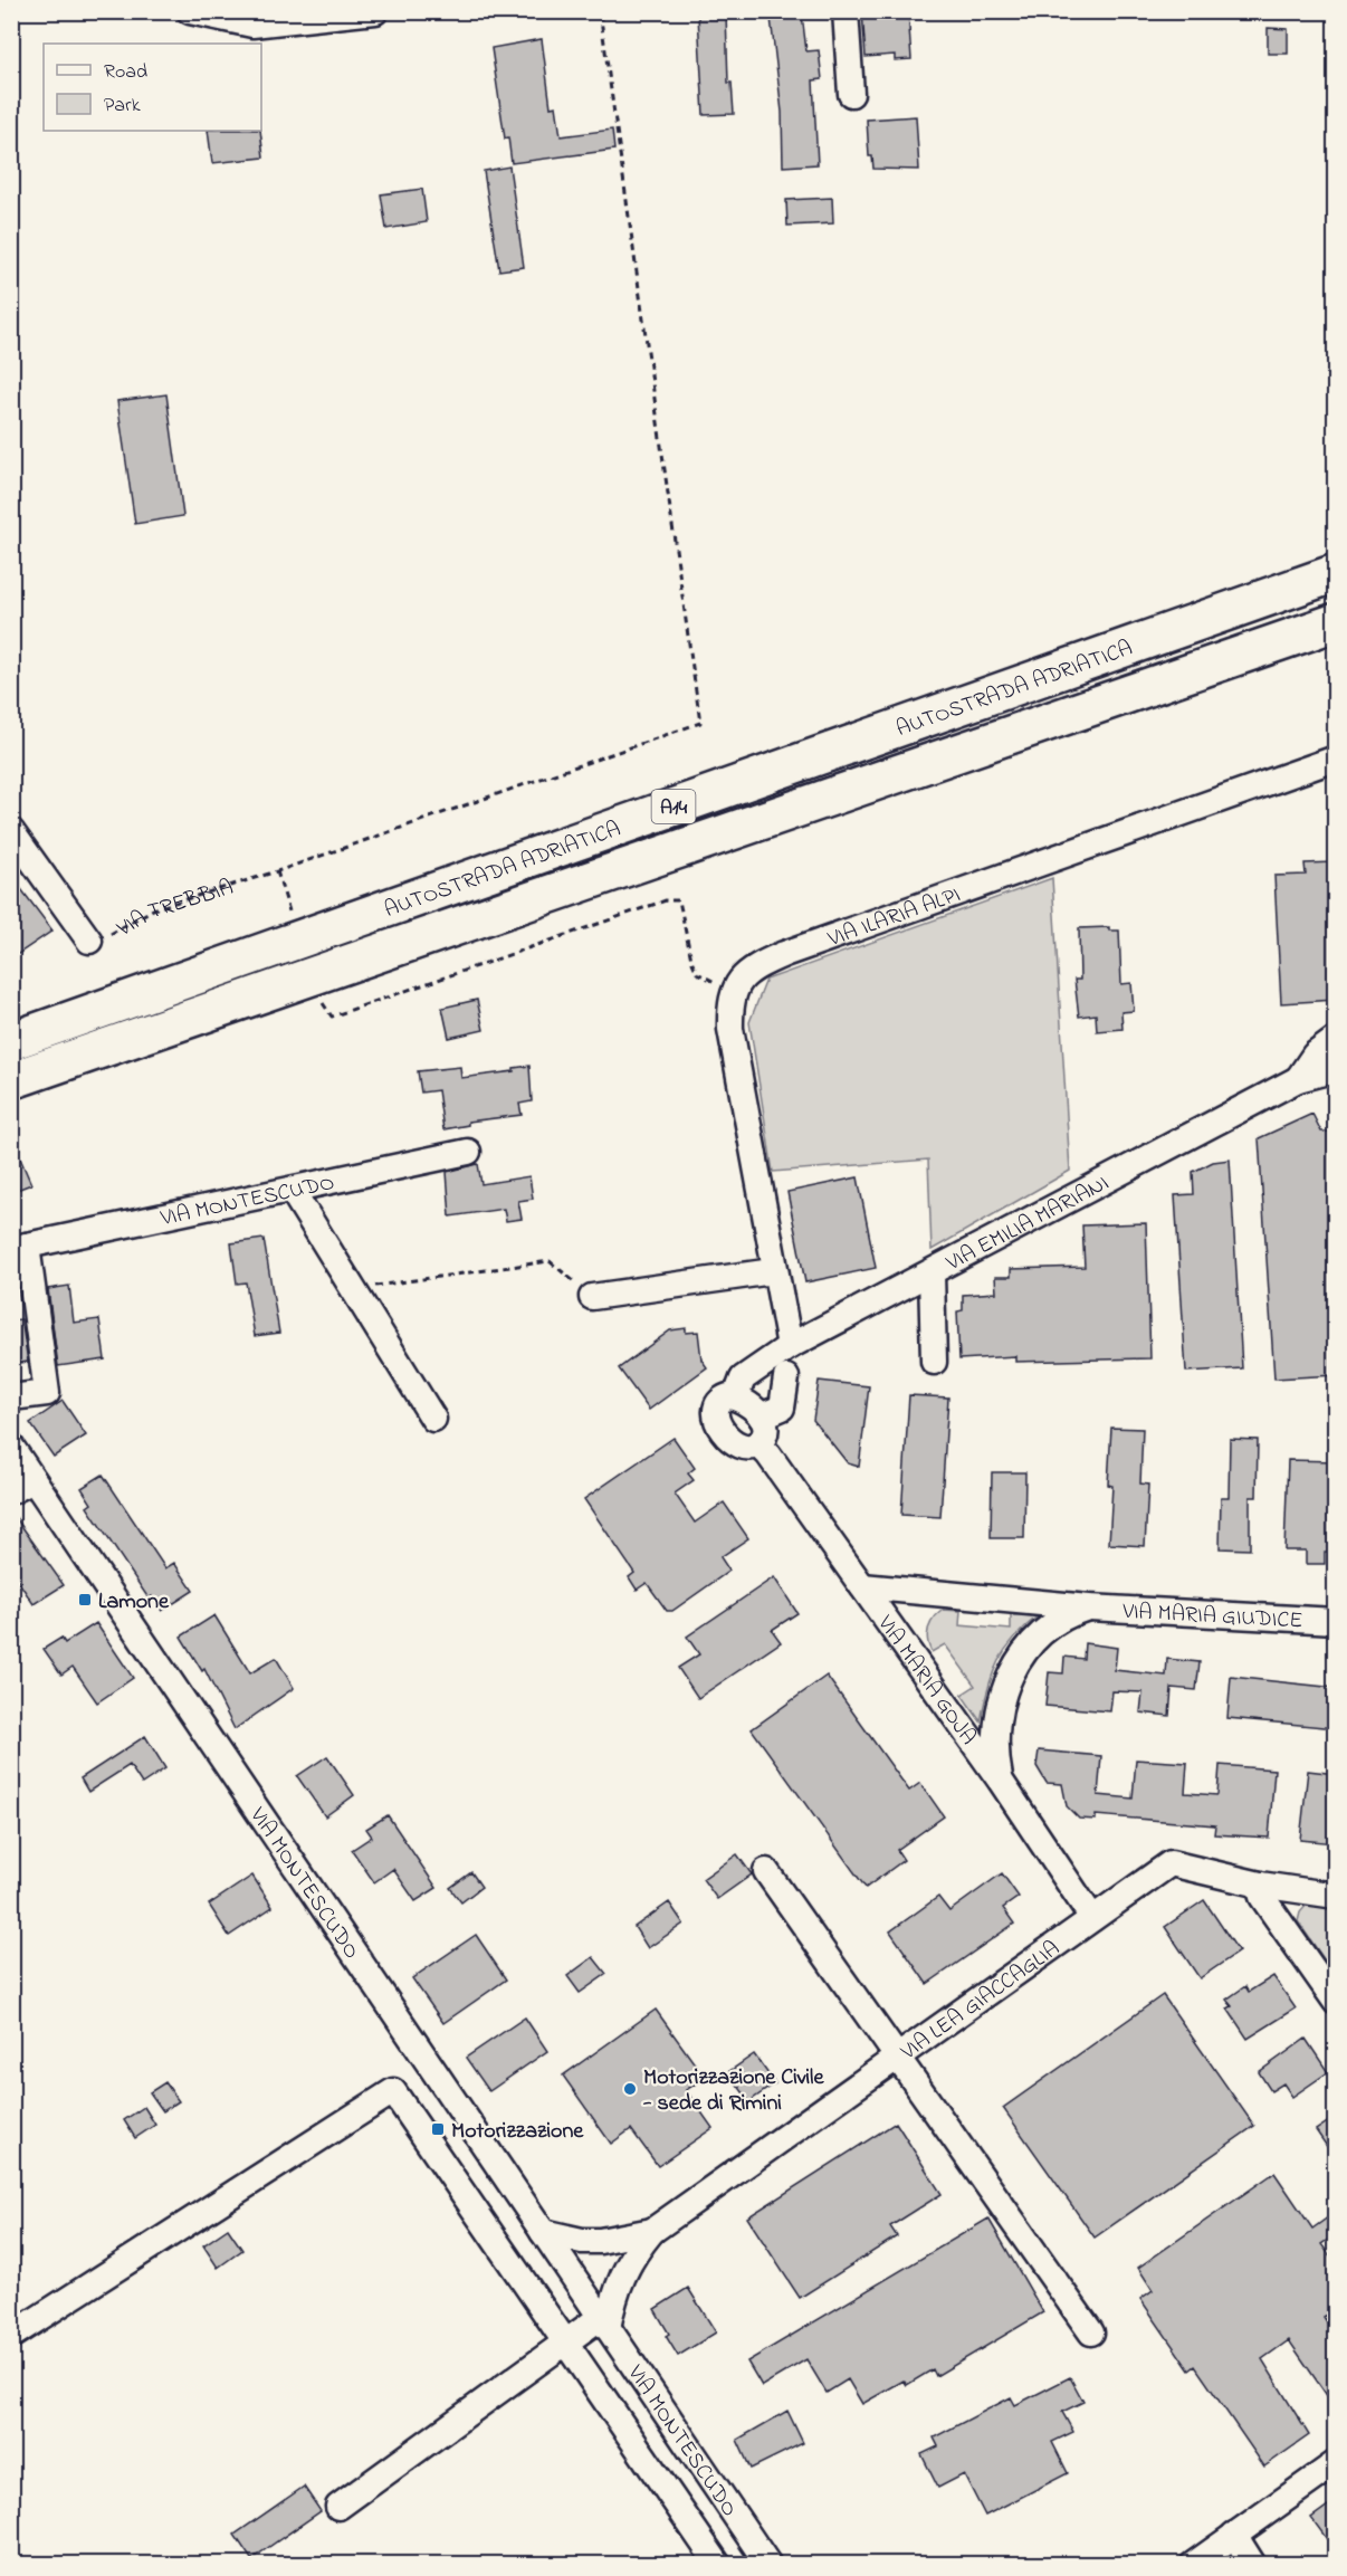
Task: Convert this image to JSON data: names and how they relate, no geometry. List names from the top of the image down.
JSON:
{
  "streets": {
    "highway": ["AUTOSTRADA ADRIATICA", "A14"],
    "street": [
      "VIA TREBBIA",
      "VIA ILARIA ALPI",
      "VIA MONTESCUDO",
      "VIA EMILIA MARIANI",
      "VIA MARIA GIUDICE",
      "VIA MARIA GOJA",
      "VIA LEA GIACCAGLIA"
    ]
  },
  "crossings": [
    ["VIA MONTESCUDO", "VIA LEA GIACCAGLIA"],
    ["VIA EMILIA MARIANI", "VIA MARIA GOJA"],
    ["VIA MARIA GIUDICE", "VIA MARIA GOJA"],
    ["VIA MARIA GOJA", "VIA LEA GIACCAGLIA"]
  ],
  "places": {
    "transit": ["Lamone", "Motorizzazione"],
    "other": ["Motorizzazione Civile - sede di Rimini"]
  },
  "legend": ["Road", "Park"]
}
